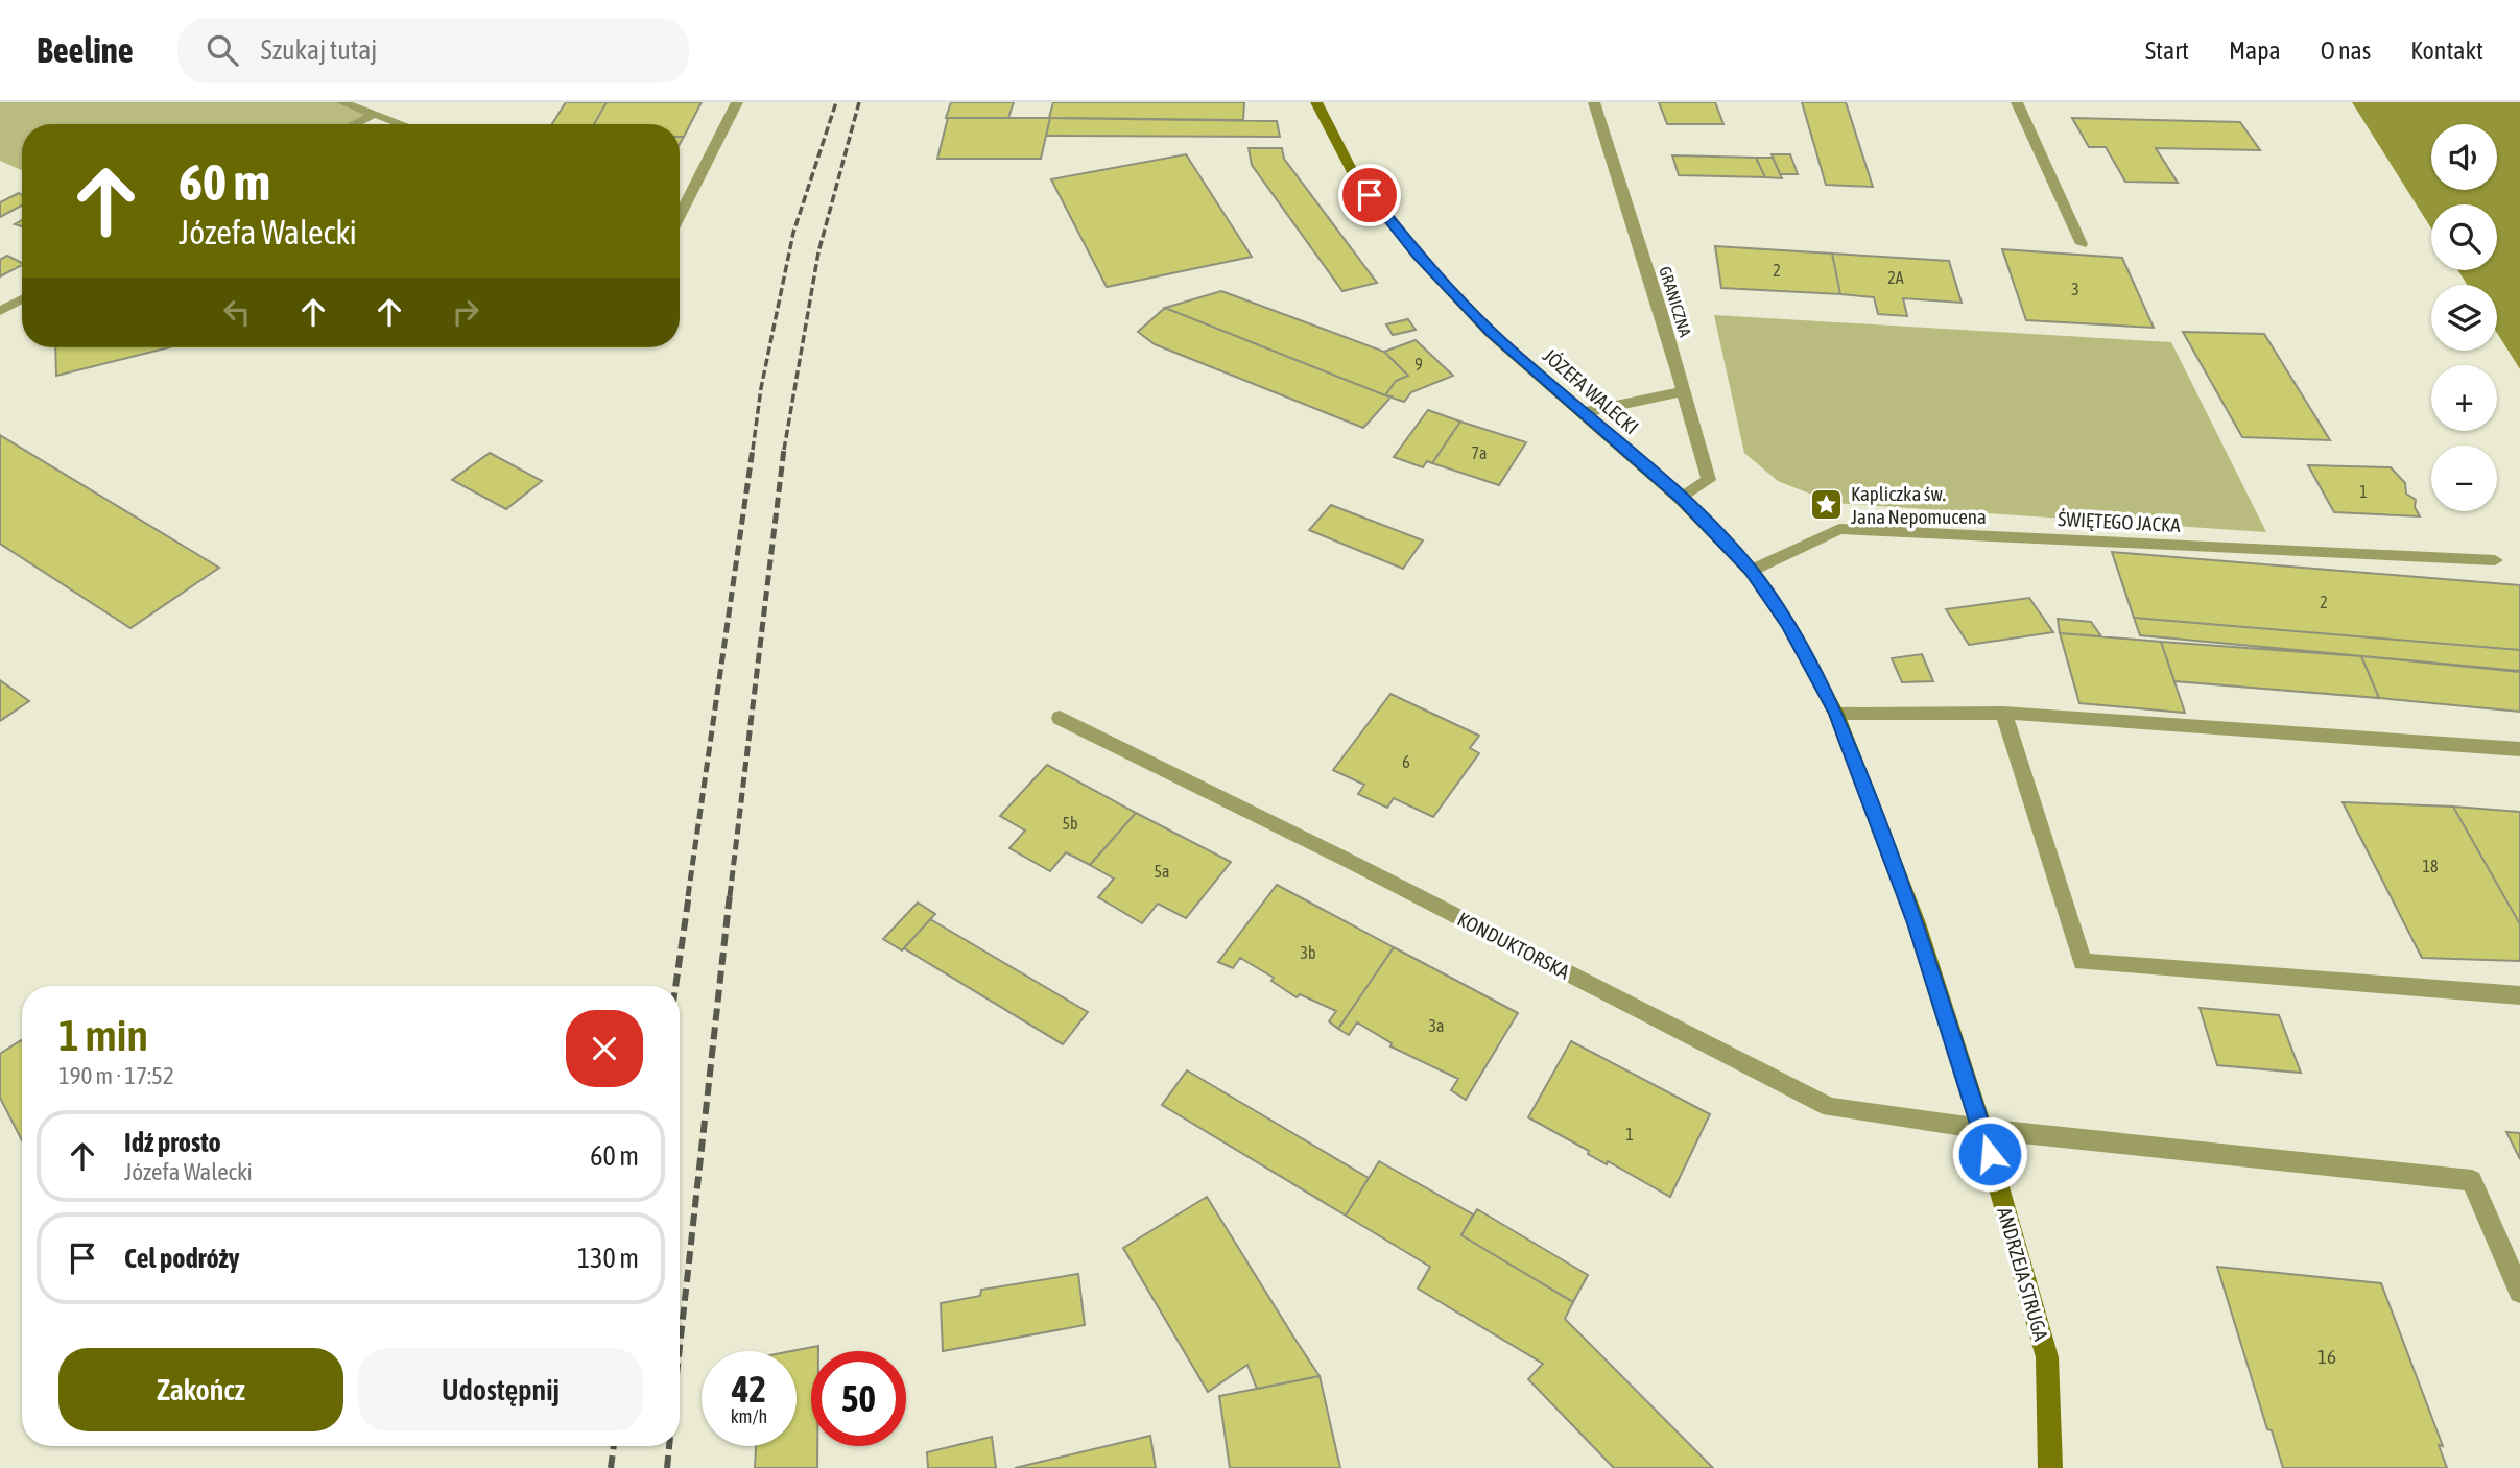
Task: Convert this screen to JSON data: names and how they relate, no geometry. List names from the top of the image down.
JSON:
{
  "streets": {
    "main road": ["JÓZEFA WALECKI", "ANDRZEJA STRUGA"],
    "street": ["GRANICZNA", "ŚWIĘTEGO JACKA", "KONDUKTORSKA"]
  },
  "crossings": [
    ["GRANICZNA", "JÓZEFA WALECKI"],
    ["JÓZEFA WALECKI", "ŚWIĘTEGO JACKA"],
    ["JÓZEFA WALECKI", "ANDRZEJA STRUGA"],
    ["KONDUKTORSKA", "ANDRZEJA STRUGA"]
  ],
  "places": {
    "place": ["Kapliczka św. Jana Nepomucena"]
  },
  "house_numbers": [
    "2",
    "2A",
    "3",
    "9",
    "7a",
    "1",
    "2",
    "6",
    "5b",
    "18",
    "5a",
    "3b",
    "3a",
    "1",
    "16"
  ],
  "page": {
    "header": "Beeline",
    "search": "Szukaj tutaj",
    "nav": [
      "Start",
      "Mapa",
      "O nas",
      "Kontakt"
    ],
    "map_buttons": ["+", "−"],
    "turn": ["60 m", "Józefa Walecki"],
    "heading": ["1 min", "190 m · 17:52"],
    "list": [
      {
        "name": "Idź prosto",
        "note": "Józefa Walecki",
        "value": "60 m"
      },
      {
        "name": "Cel podróży",
        "value": "130 m"
      }
    ],
    "buttons": ["Zakończ", "Udostępnij"],
    "speed": "42 km/h",
    "limit": "50"
  }
}
